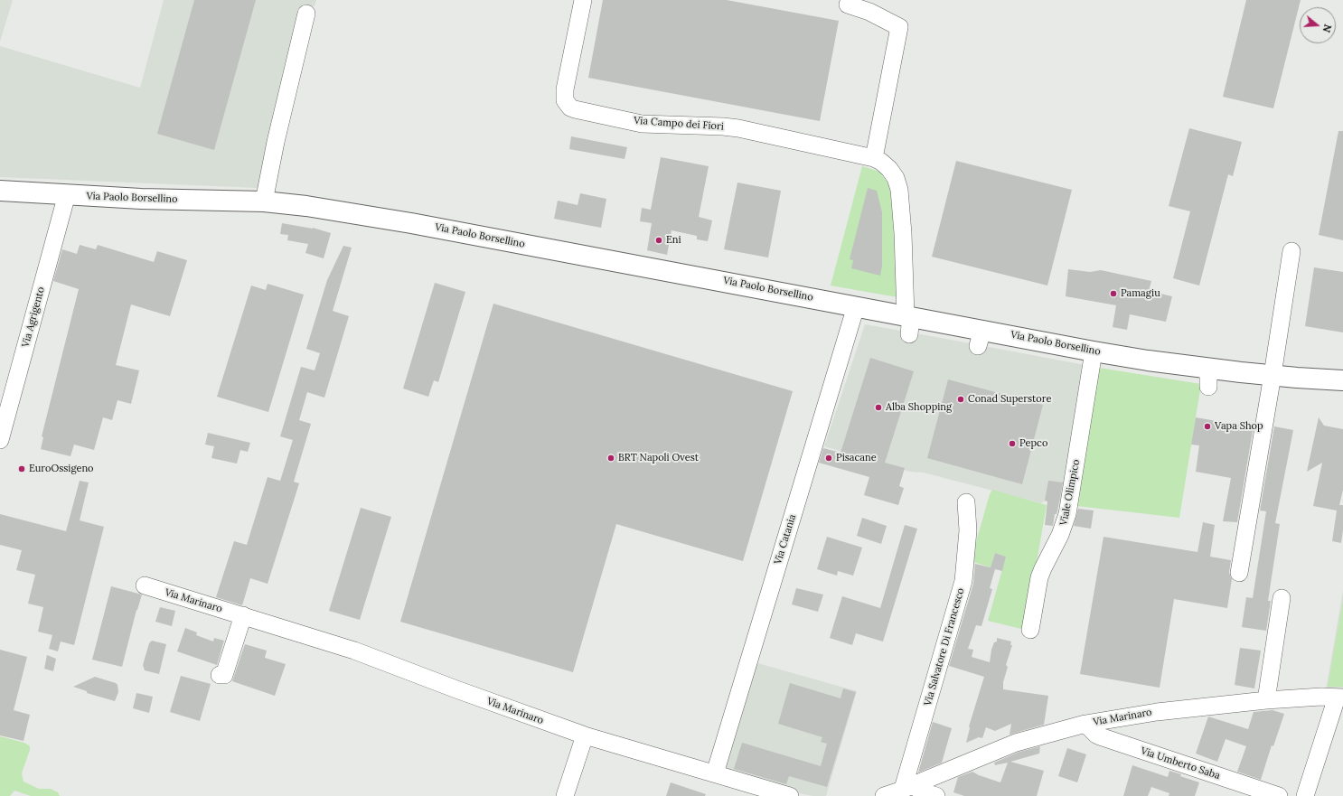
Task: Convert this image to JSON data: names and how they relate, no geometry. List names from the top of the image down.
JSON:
{
  "streets": {
    "main road": ["Via Paolo Borsellino"],
    "street": [
      "Via Campo dei Fiori",
      "Via Agrigento",
      "Viale Olimpico",
      "Via Catania",
      "Via Marinaro",
      "Via Salvatore Di Francesco",
      "Via Umberto Saba"
    ]
  },
  "crossings": [
    ["Via Campo dei Fiori", "Via Paolo Borsellino"],
    ["Via Paolo Borsellino", "Via Agrigento"],
    ["Via Paolo Borsellino", "Viale Olimpico"],
    ["Via Paolo Borsellino", "Via Catania"],
    ["Via Catania", "Via Marinaro"],
    ["Via Marinaro", "Via Salvatore Di Francesco"],
    ["Via Marinaro", "Via Umberto Saba"]
  ],
  "places": [
    "Eni",
    "Pamagiu",
    "Conad Superstore",
    "Alba Shopping",
    "Vapa Shop",
    "Pepco",
    "BRT Napoli Ovest",
    "Pisacane",
    "EuroOssigeno"
  ],
  "north": "right"
}
